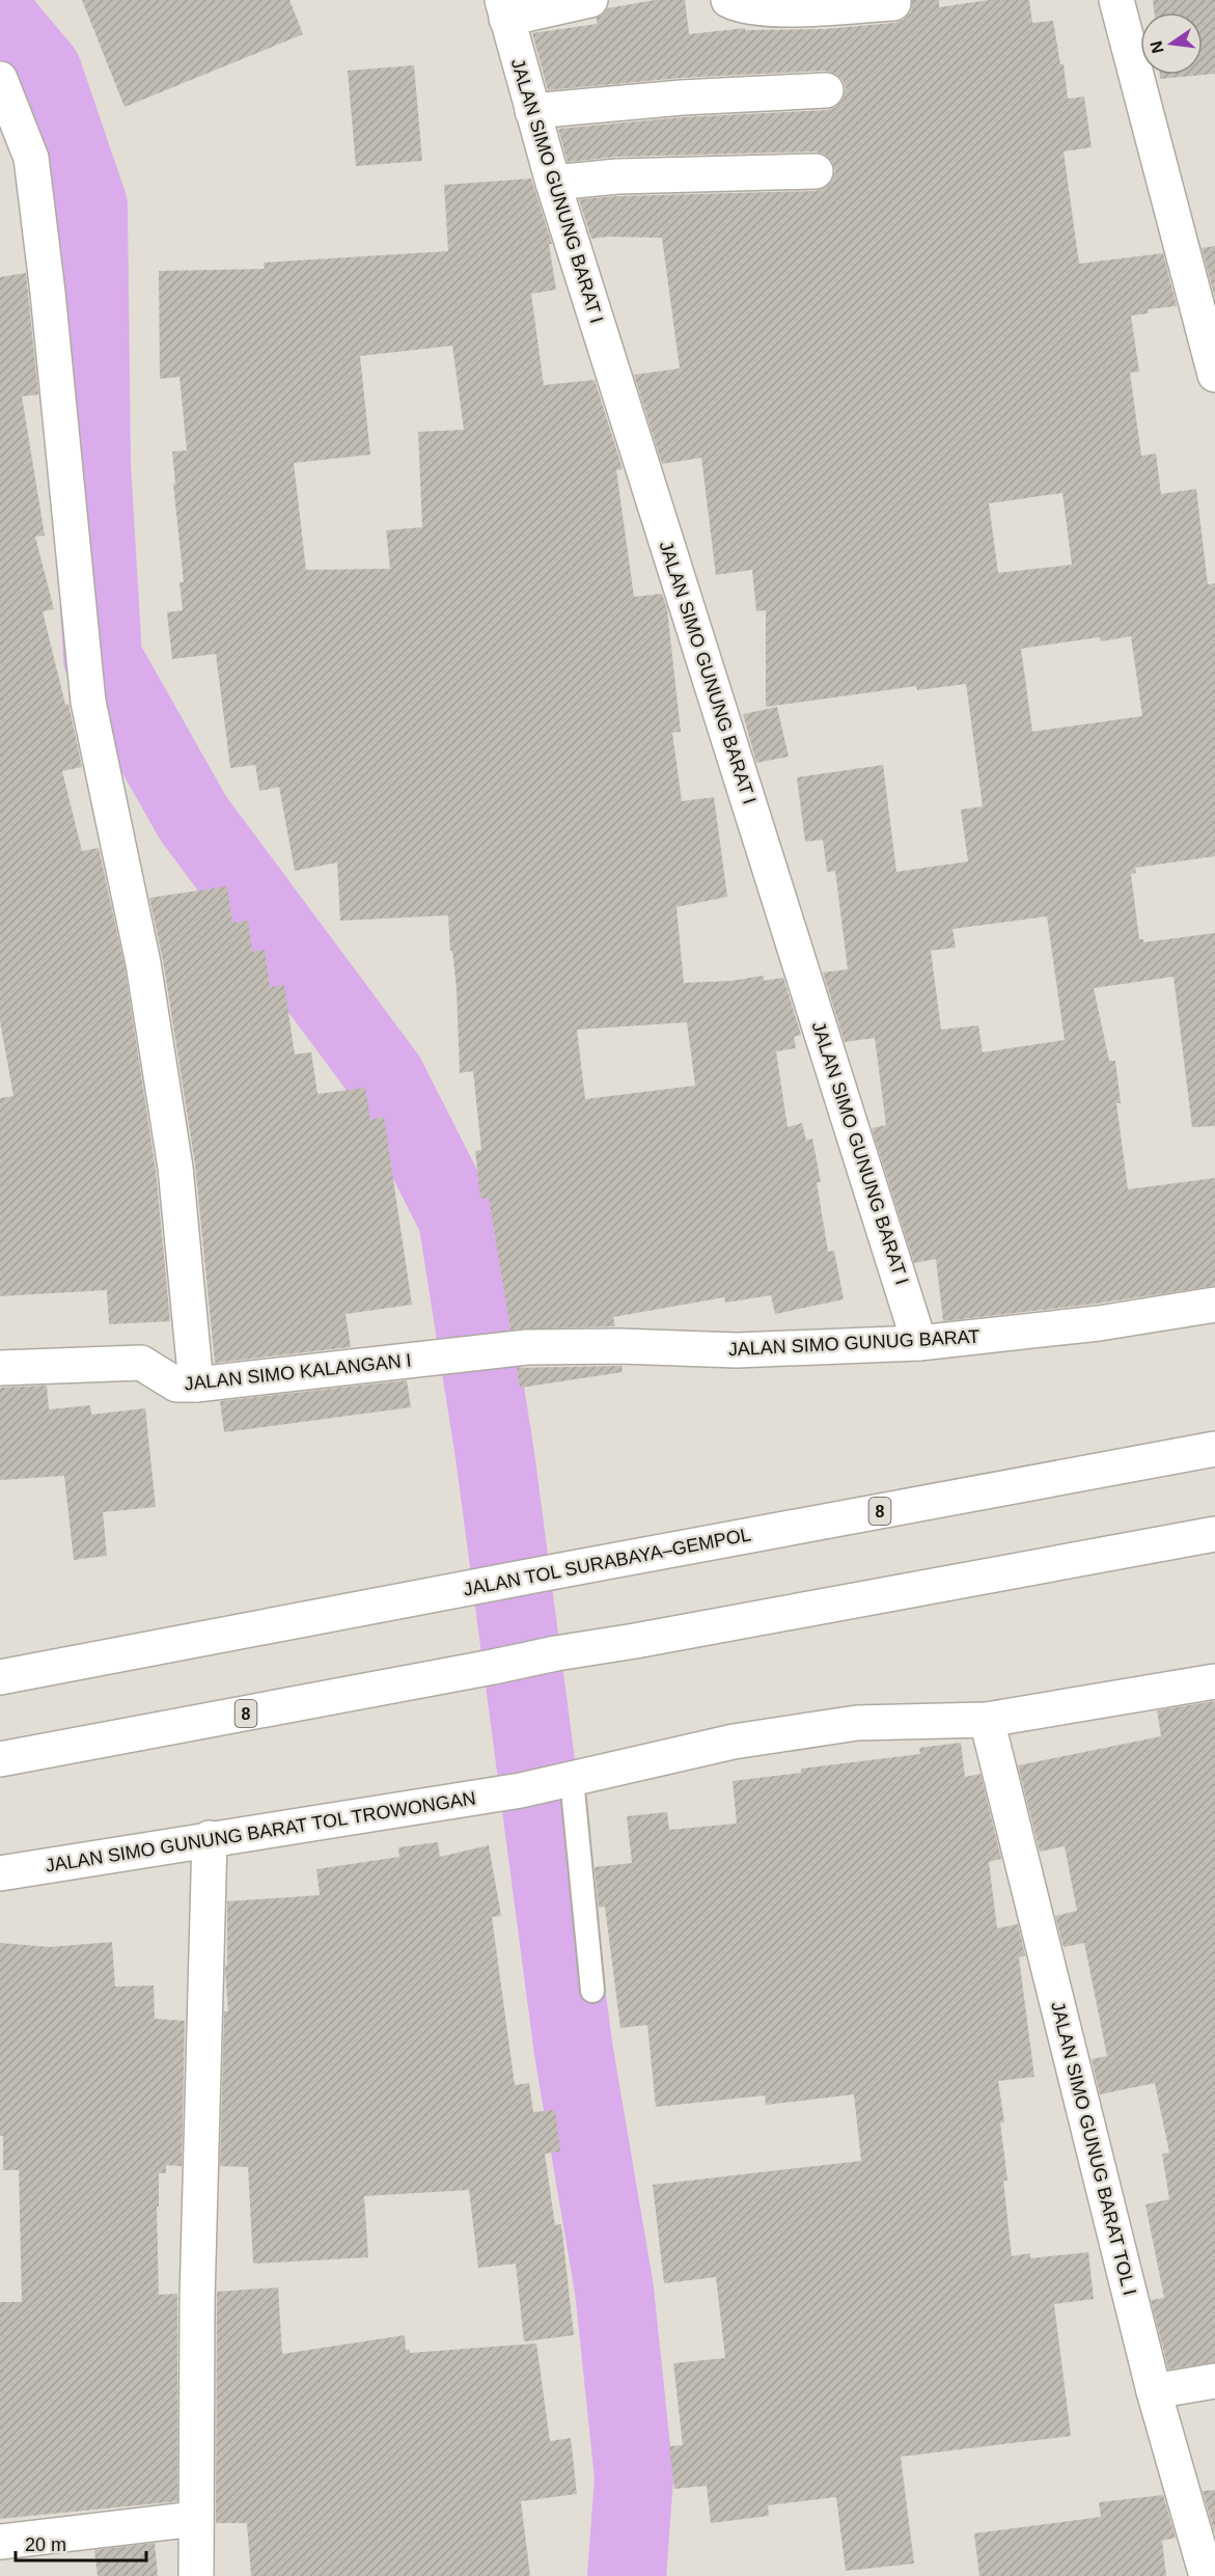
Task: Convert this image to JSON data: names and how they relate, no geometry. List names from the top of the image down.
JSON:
{
  "streets": {
    "main road": [
      "JALAN SIMO GUNUNG BARAT I",
      "JALAN SIMO GUNUG BARAT",
      "JALAN SIMO KALANGAN I",
      "8",
      "JALAN TOL SURABAYA–GEMPOL",
      "JALAN SIMO GUNUNG BARAT TOL TROWONGAN",
      "JALAN SIMO GUNUG BARAT TOL I"
    ]
  },
  "crossings": [
    ["JALAN SIMO GUNUNG BARAT I", "JALAN SIMO GUNUG BARAT"],
    ["JALAN SIMO GUNUG BARAT", "JALAN SIMO KALANGAN I"],
    ["JALAN SIMO GUNUNG BARAT TOL TROWONGAN", "JALAN SIMO GUNUG BARAT TOL I"]
  ],
  "scale_bar": "20 m",
  "north": "left"
}
